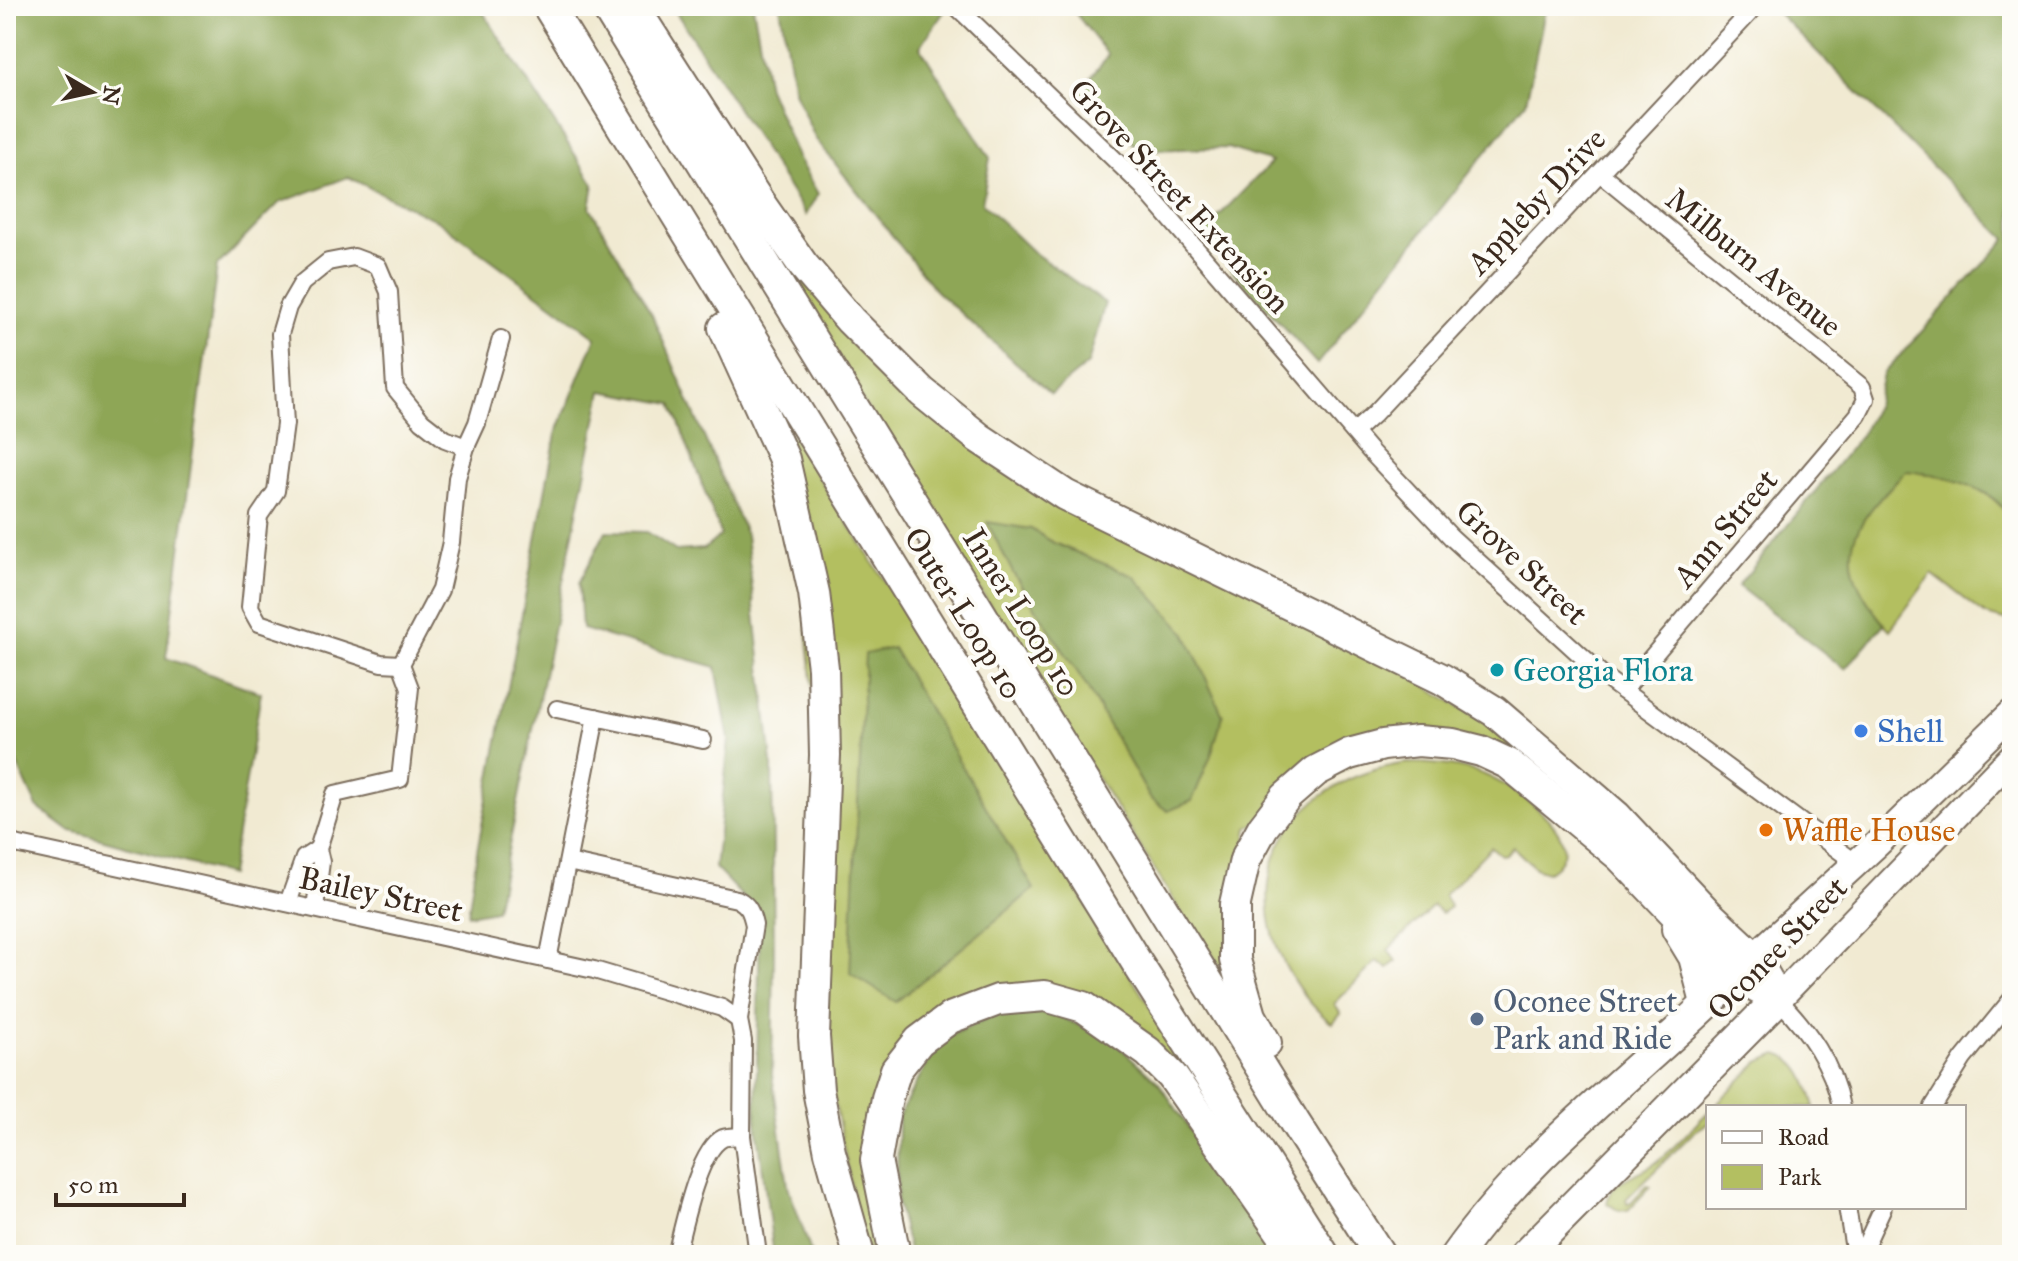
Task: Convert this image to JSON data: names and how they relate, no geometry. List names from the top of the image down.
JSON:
{
  "streets": {
    "highway": ["Inner Loop 10", "Outer Loop 10", "Oconee Street"],
    "street": [
      "Grove Street Extension",
      "Appleby Drive",
      "Milburn Avenue",
      "Ann Street",
      "Grove Street",
      "Bailey Street"
    ]
  },
  "crossings": [
    ["Grove Street Extension", "Appleby Drive"],
    ["Grove Street Extension", "Grove Street"],
    ["Appleby Drive", "Milburn Avenue"],
    ["Appleby Drive", "Grove Street"],
    ["Milburn Avenue", "Ann Street"],
    ["Ann Street", "Grove Street"],
    ["Grove Street", "Oconee Street"]
  ],
  "places": [
    "Georgia Flora",
    "Shell",
    "Waffle House",
    "Oconee Street Park and Ride"
  ],
  "legend": ["Road", "Park"],
  "scale_bar": "50 m",
  "north": "right"
}
